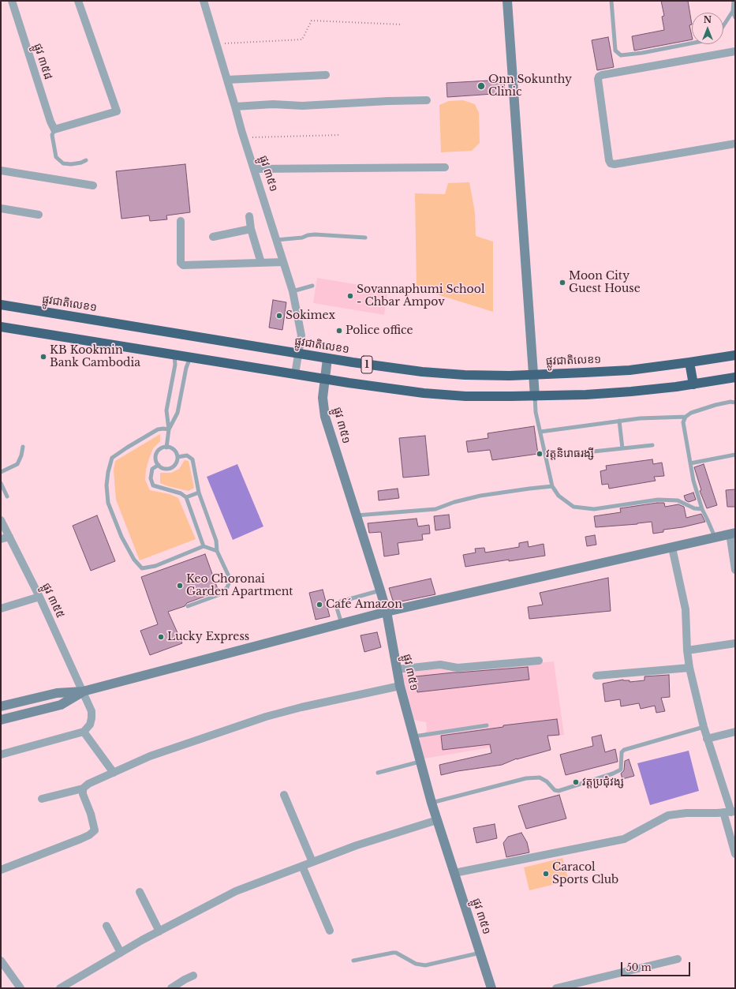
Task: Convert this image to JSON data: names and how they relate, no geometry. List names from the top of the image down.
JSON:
{
  "streets": {
    "highway": ["ផ្លូវជាតិលេខ១", "1"],
    "street": ["ផ្លូវ ៣៥៨", "ផ្លូវ ៣៥១", "ផ្លូវ ៣៥៥"]
  },
  "crossings": [
    ["ផ្លូវ ៣៥១", "ផ្លូវជាតិលេខ១"],
    ["ផ្លូវ ៣៥១", "1"]
  ],
  "places": [
    "Onn Sokunthy Clinic",
    "Moon City Guest House",
    "Sovannaphumi School - Chbar Ampov",
    "Sokimex",
    "Police office",
    "KB Kookmin Bank Cambodia",
    "វត្តនិរោធរង្សី",
    "Keo Choronai Garden Apartment",
    "Café Amazon",
    "Lucky Express",
    "វត្តប្រជុំវង្ស",
    "Caracol Sports Club"
  ],
  "scale_bar": "50 m",
  "north": "top"
}
